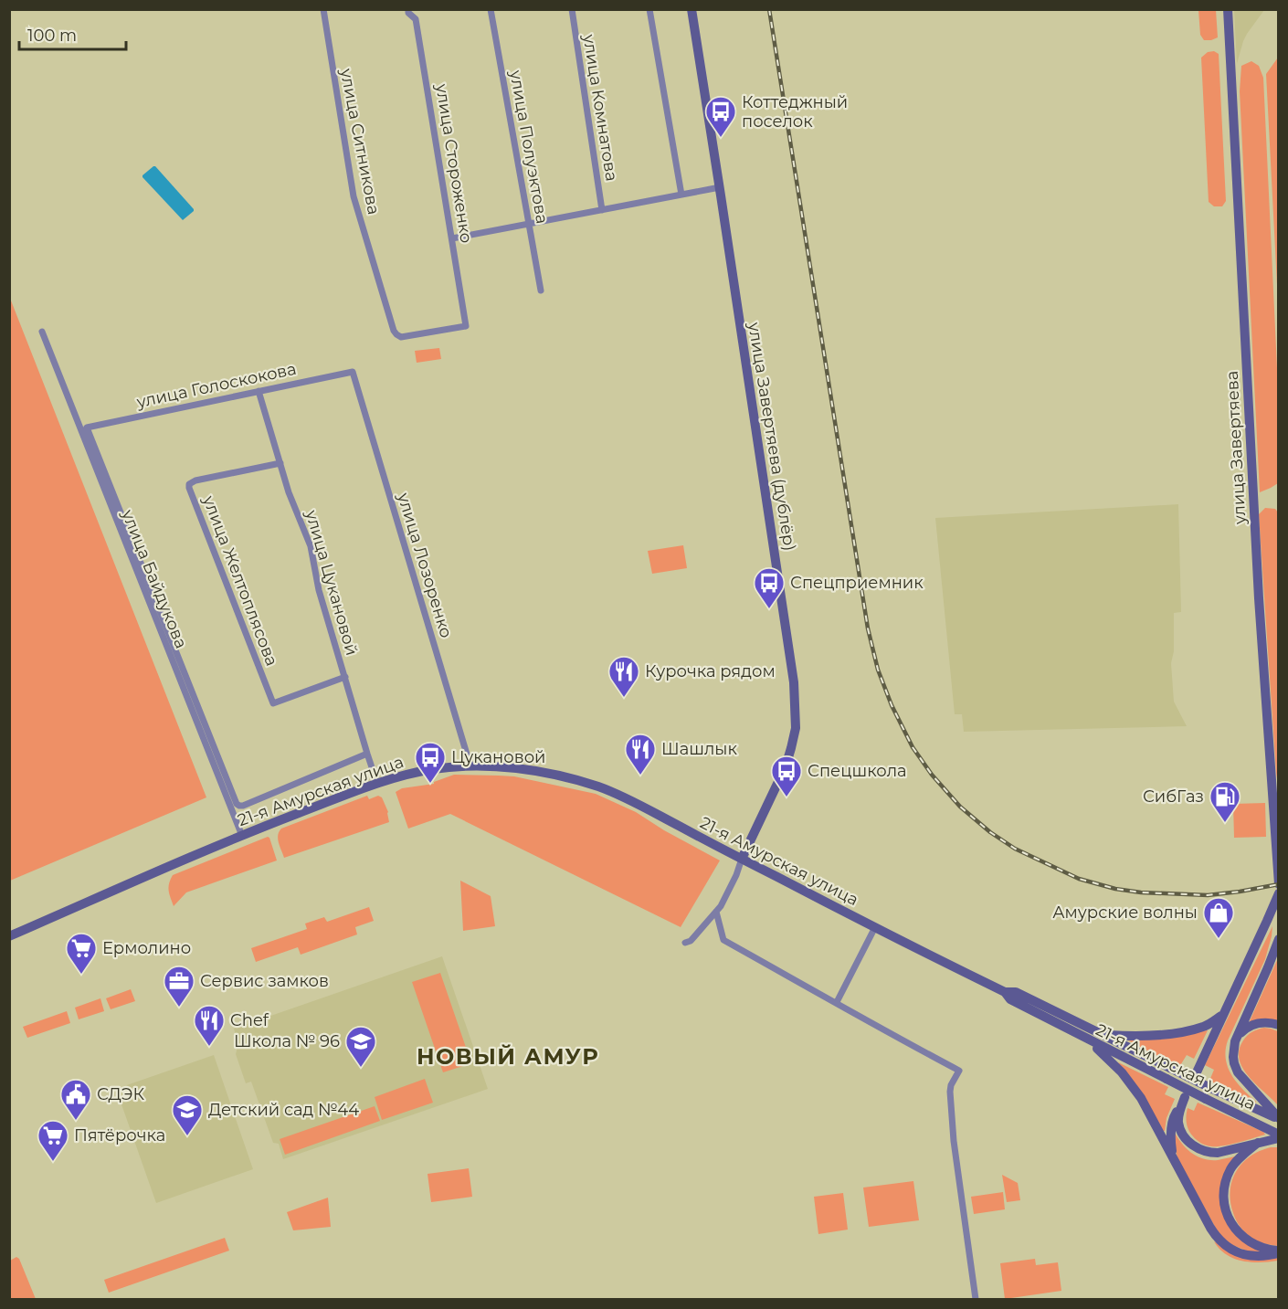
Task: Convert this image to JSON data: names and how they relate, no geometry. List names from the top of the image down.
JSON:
{
  "streets": {
    "main road": ["улица Завертяева (дублёр)", "улица Завертяева", "21-я Амурская улица"],
    "street": [
      "улица Комнатова",
      "улица Ситникова",
      "улица Полуэктова",
      "улица Стороженко",
      "улица Голоскокова",
      "улица Лозоренко",
      "улица Байдукова",
      "улица Желтоплясова",
      "улица Цукановой"
    ]
  },
  "crossings": [
    ["улица Ситникова", "улица Стороженко"],
    ["улица Голоскокова", "улица Лозоренко"],
    ["улица Голоскокова", "улица Байдукова"],
    ["улица Голоскокова", "улица Цукановой"],
    ["улица Завертяева (дублёр)", "21-я Амурская улица"],
    ["улица Лозоренко", "21-я Амурская улица"],
    ["улица Байдукова", "улица Цукановой"],
    ["улица Байдукова", "21-я Амурская улица"],
    ["улица Желтоплясова", "улица Цукановой"],
    ["улица Цукановой", "21-я Амурская улица"]
  ],
  "districts": ["НОВЫЙ АМУР"],
  "places": {
    "bus stop": [
      "Коттеджный поселок",
      "Спецприемник",
      "Цукановой",
      "Спецшкола"
    ],
    "restaurant": ["Курочка рядом", "Шашлык", "Chef"],
    "fuel station": ["СибГаз"],
    "shop": ["Амурские волны"],
    "supermarket": ["Ермолино", "Пятёрочка"],
    "office": ["Сервис замков"],
    "school or university": ["Школа № 96", "Детский сад №44"],
    "public building": ["СДЭК"]
  },
  "scale_bar": "100 m"
}
